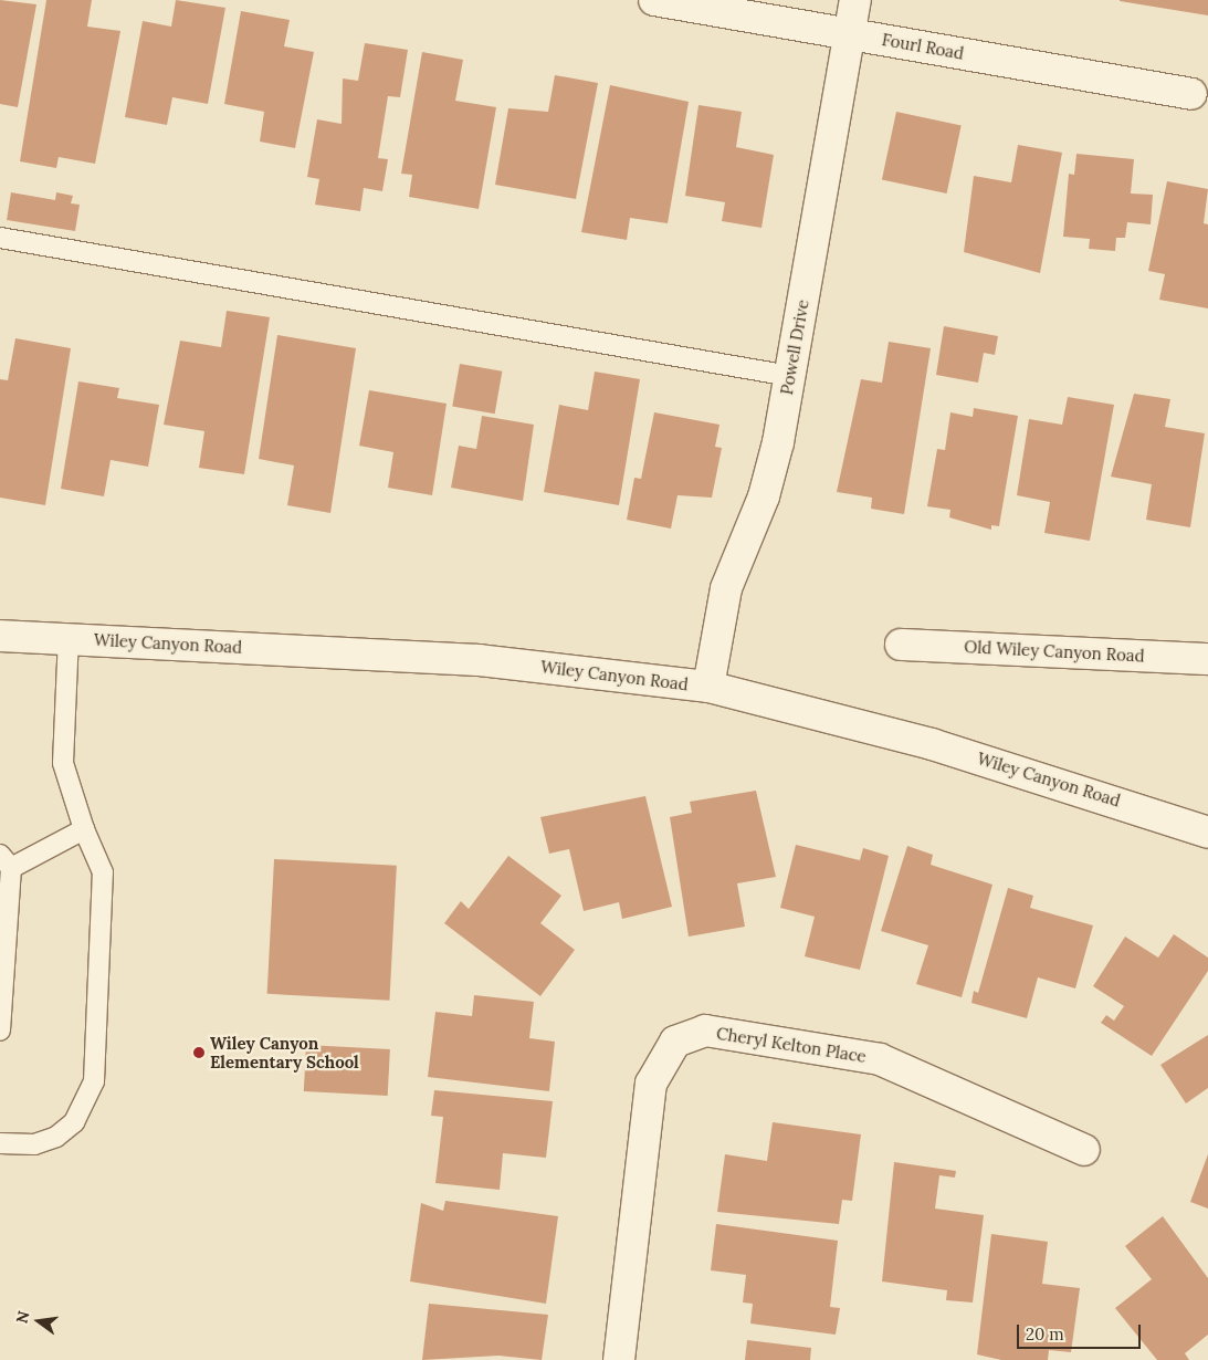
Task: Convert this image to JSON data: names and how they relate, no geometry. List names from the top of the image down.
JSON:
{
  "streets": {
    "street": [
      "Fourl Road",
      "Powell Drive",
      "Wiley Canyon Road",
      "Old Wiley Canyon Road",
      "Cheryl Kelton Place"
    ]
  },
  "crossings": [
    ["Fourl Road", "Powell Drive"],
    ["Powell Drive", "Wiley Canyon Road"]
  ],
  "places": ["Wiley Canyon Elementary School"],
  "scale_bar": "20 m",
  "north": "left"
}
